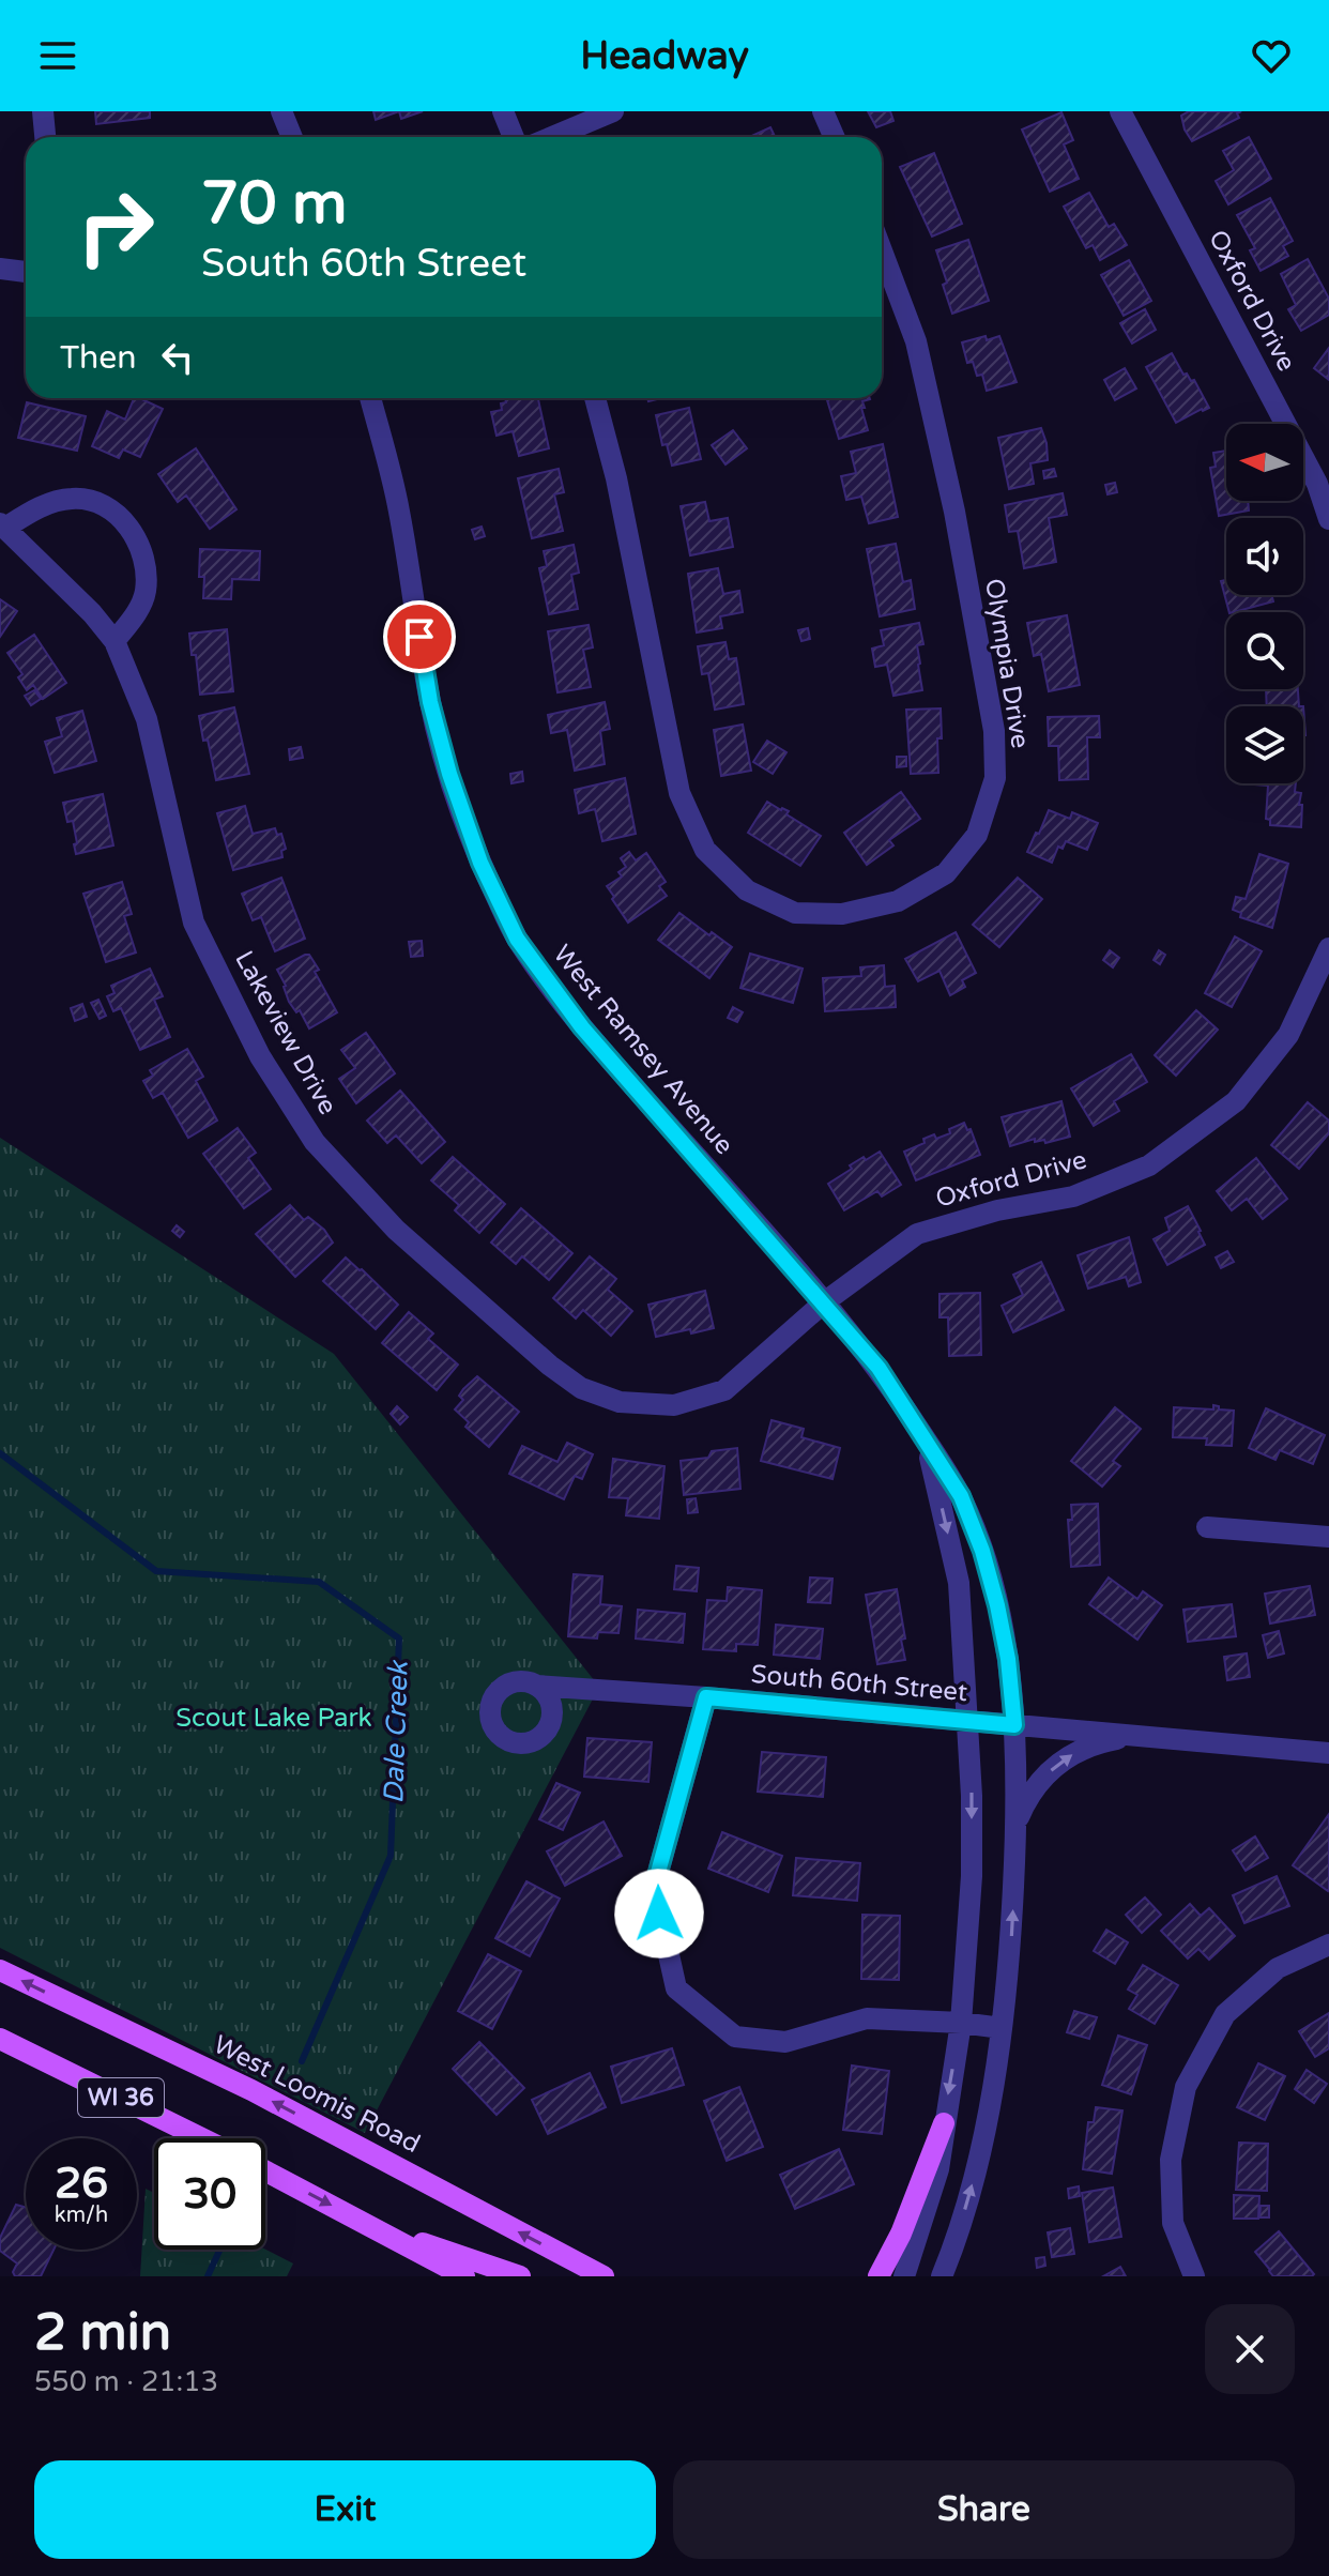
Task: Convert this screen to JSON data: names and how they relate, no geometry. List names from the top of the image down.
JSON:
{
  "streets": {
    "main road": ["West Loomis Road", "WI 36"],
    "street": [
      "Oxford Drive",
      "Olympia Drive",
      "Lakeview Drive",
      "West Ramsey Avenue",
      "South 60th Street"
    ]
  },
  "crossings": [
    ["Oxford Drive", "Lakeview Drive"],
    ["Oxford Drive", "West Ramsey Avenue"],
    ["Lakeview Drive", "West Ramsey Avenue"],
    ["West Ramsey Avenue", "South 60th Street"]
  ],
  "water": ["Dale Creek"],
  "parks": ["Scout Lake Park"],
  "north": "left",
  "page": {
    "header": "Headway",
    "turn": ["70 m", "South 60th Street"],
    "then": "Then",
    "speed": "26 km/h",
    "limit": "30",
    "heading": ["2 min", "550 m · 21:13"],
    "buttons": ["Exit", "Share"]
  }
}
